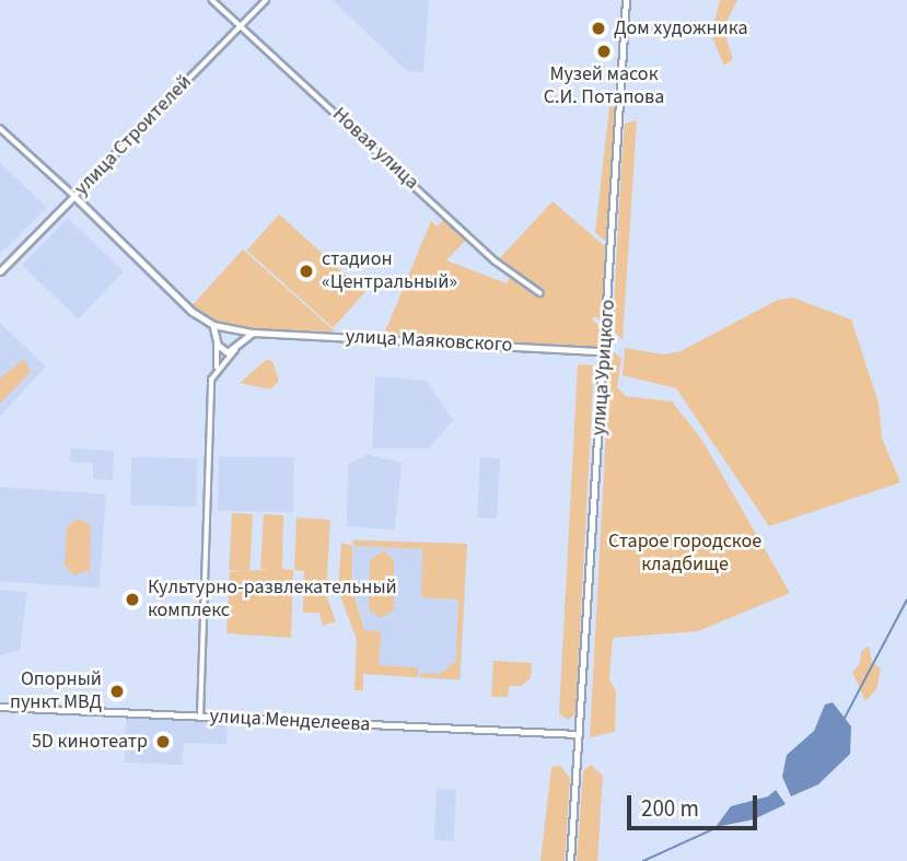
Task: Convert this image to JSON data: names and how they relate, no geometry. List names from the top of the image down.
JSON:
{
  "streets": {
    "main road": [
      "улица Строителей",
      "улица Маяковского",
      "улица Урицкого",
      "улица Менделеева"
    ],
    "street": ["Новая улица"]
  },
  "crossings": [
    ["улица Строителей", "Новая улица"],
    ["улица Маяковского", "улица Урицкого"],
    ["улица Урицкого", "улица Менделеева"]
  ],
  "parks": ["Старое городское кладбище"],
  "places": [
    "Дом художника",
    "Музей масок С.И. Потапова",
    "стадион «Центральный»",
    "Культурно-развлекательный комплекс",
    "Опорный пункт МВД",
    "5D кинотеатр"
  ],
  "scale_bar": "200 m"
}
